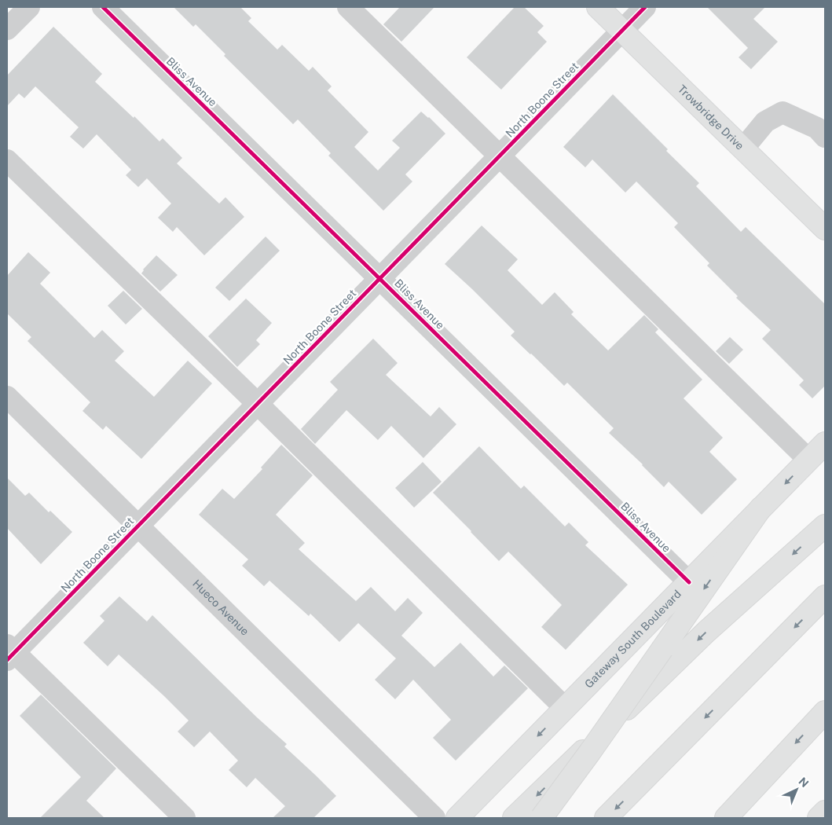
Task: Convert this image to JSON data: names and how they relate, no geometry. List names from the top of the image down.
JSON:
{
  "streets": {
    "main road": ["Trowbridge Drive", "Gateway South Boulevard"],
    "street": ["Bliss Avenue", "North Boone Street", "Hueco Avenue"]
  },
  "crossings": [
    ["Bliss Avenue", "North Boone Street"],
    ["Bliss Avenue", "Gateway South Boulevard"],
    ["North Boone Street", "Trowbridge Drive"],
    ["North Boone Street", "Hueco Avenue"]
  ],
  "north": "top right"
}
